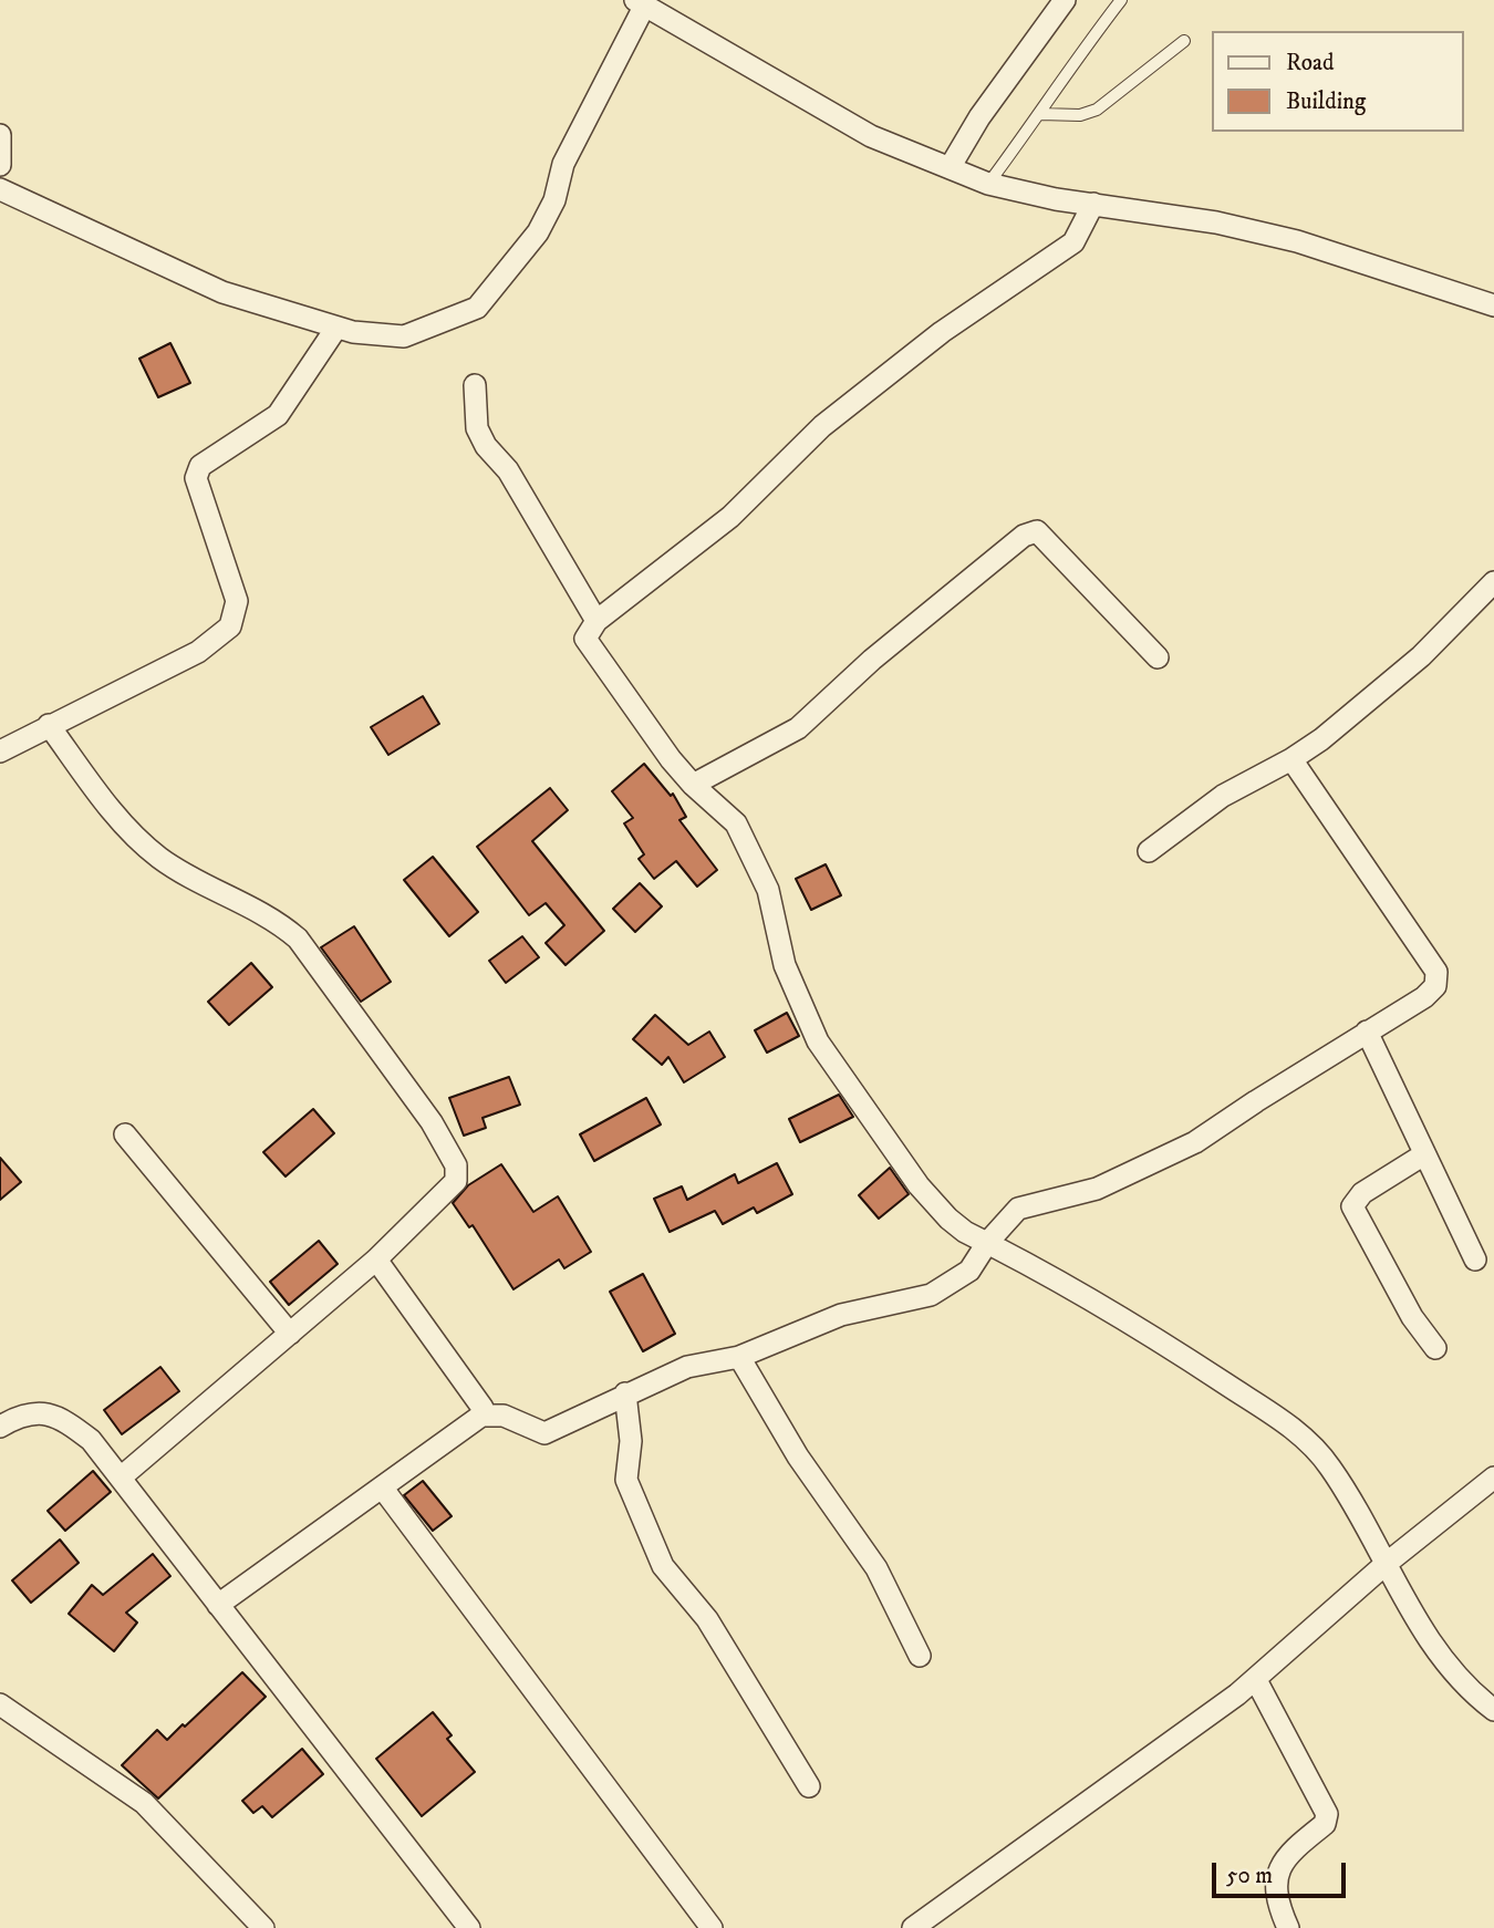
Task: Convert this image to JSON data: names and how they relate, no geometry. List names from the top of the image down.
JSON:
{
  "legend": ["Road", "Building"],
  "scale_bar": "50 m"
}
